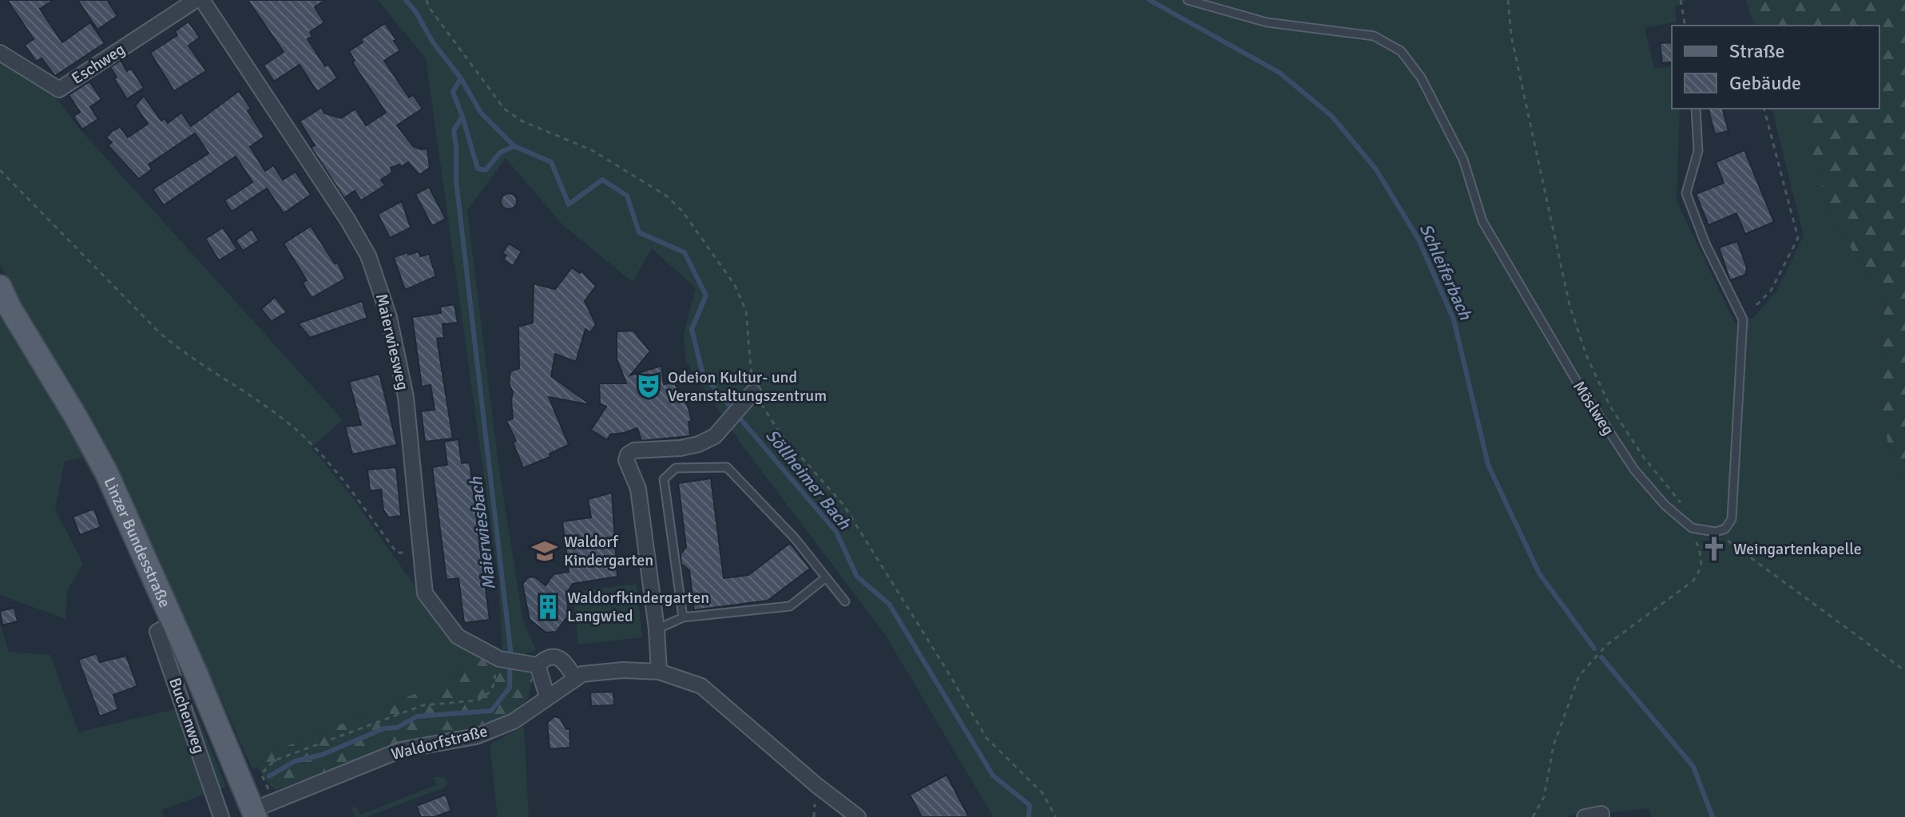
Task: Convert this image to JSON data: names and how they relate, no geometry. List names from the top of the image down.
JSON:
{
  "streets": {
    "main road": ["Linzer Bundesstraße"],
    "street": [
      "Eschweg",
      "Maierwiesweg",
      "Buchenweg",
      "Waldorfstraße"
    ],
    "lane": ["Möslweg"]
  },
  "crossings": [
    ["Maierwiesweg", "Waldorfstraße"],
    ["Linzer Bundesstraße", "Buchenweg"],
    ["Linzer Bundesstraße", "Waldorfstraße"]
  ],
  "water": ["Schleiferbach", "Söllheimer Bach", "Maierwiesbach"],
  "places": {
    "theatre": ["Odeion Kultur- und Veranstaltungszentrum"],
    "church": ["Weingartenkapelle"],
    "school or university": ["Waldorf Kindergarten"],
    "building": ["Waldorfkindergarten Langwied"]
  },
  "legend": ["Straße", "Gebäude"]
}
